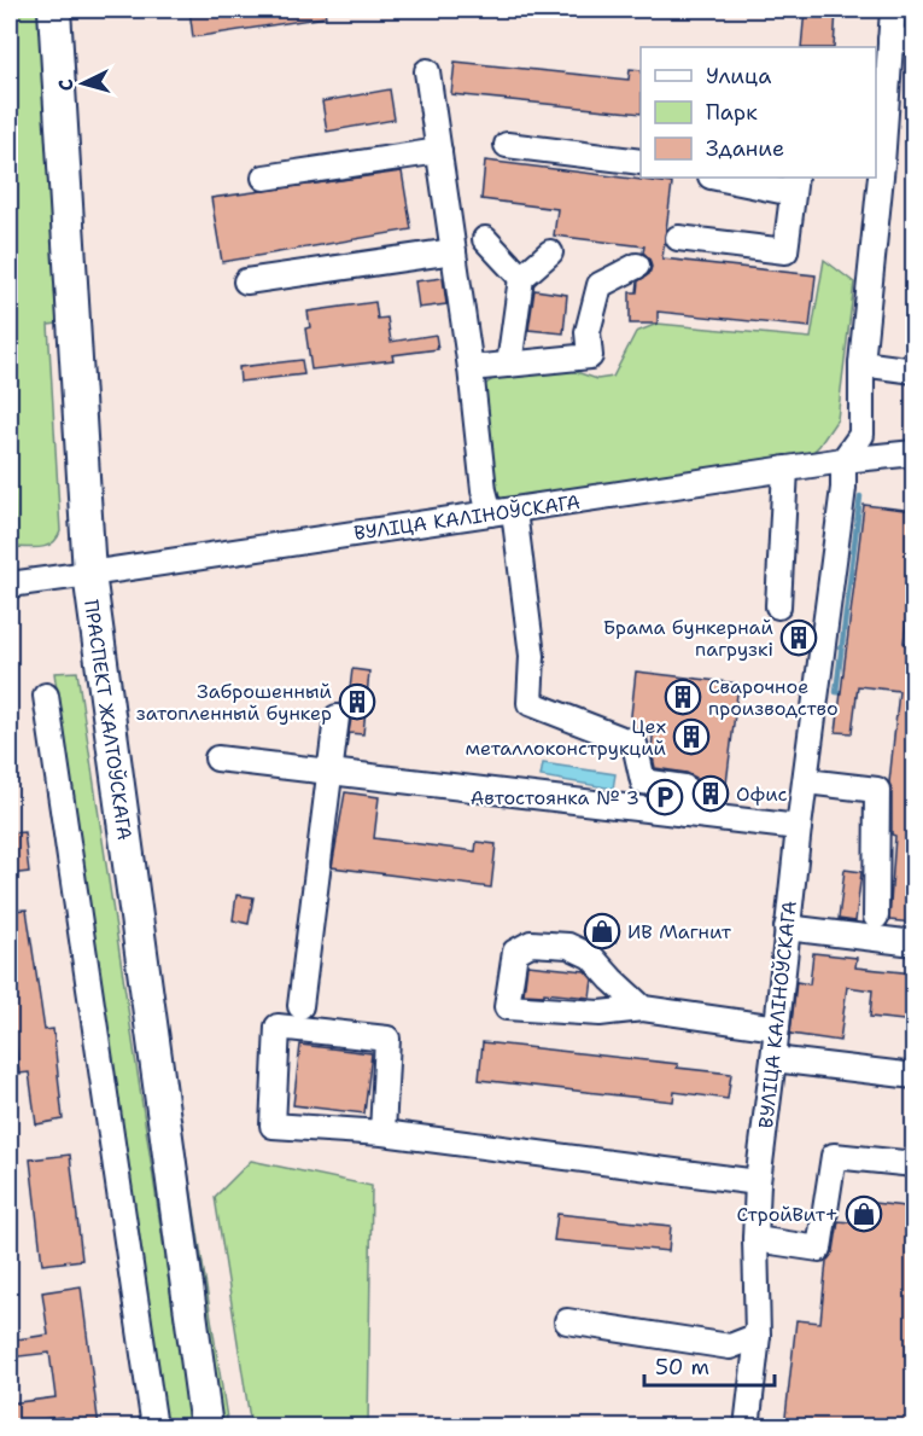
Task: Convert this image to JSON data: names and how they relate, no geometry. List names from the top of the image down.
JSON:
{
  "streets": {
    "main road": ["ПРАСПЕКТ ЖАЛТОЎСКАГА"],
    "street": ["ВУЛІЦА КАЛІНОЎСКАГА"]
  },
  "crossings": [
    ["ВУЛІЦА КАЛІНОЎСКАГА", "ПРАСПЕКТ ЖАЛТОЎСКАГА"]
  ],
  "places": {
    "building": [
      "Брама бункернай пагрузкі",
      "Сварочное производство",
      "Заброшенный затопленный бункер",
      "Цех металлоконструкций",
      "Офис"
    ],
    "parking": ["Автостоянка № 3"],
    "shop": ["ИВ Магнит", "СтройВит+"]
  },
  "legend": ["Улица", "Парк", "Здание"],
  "scale_bar": "50 m",
  "north": "left"
}
